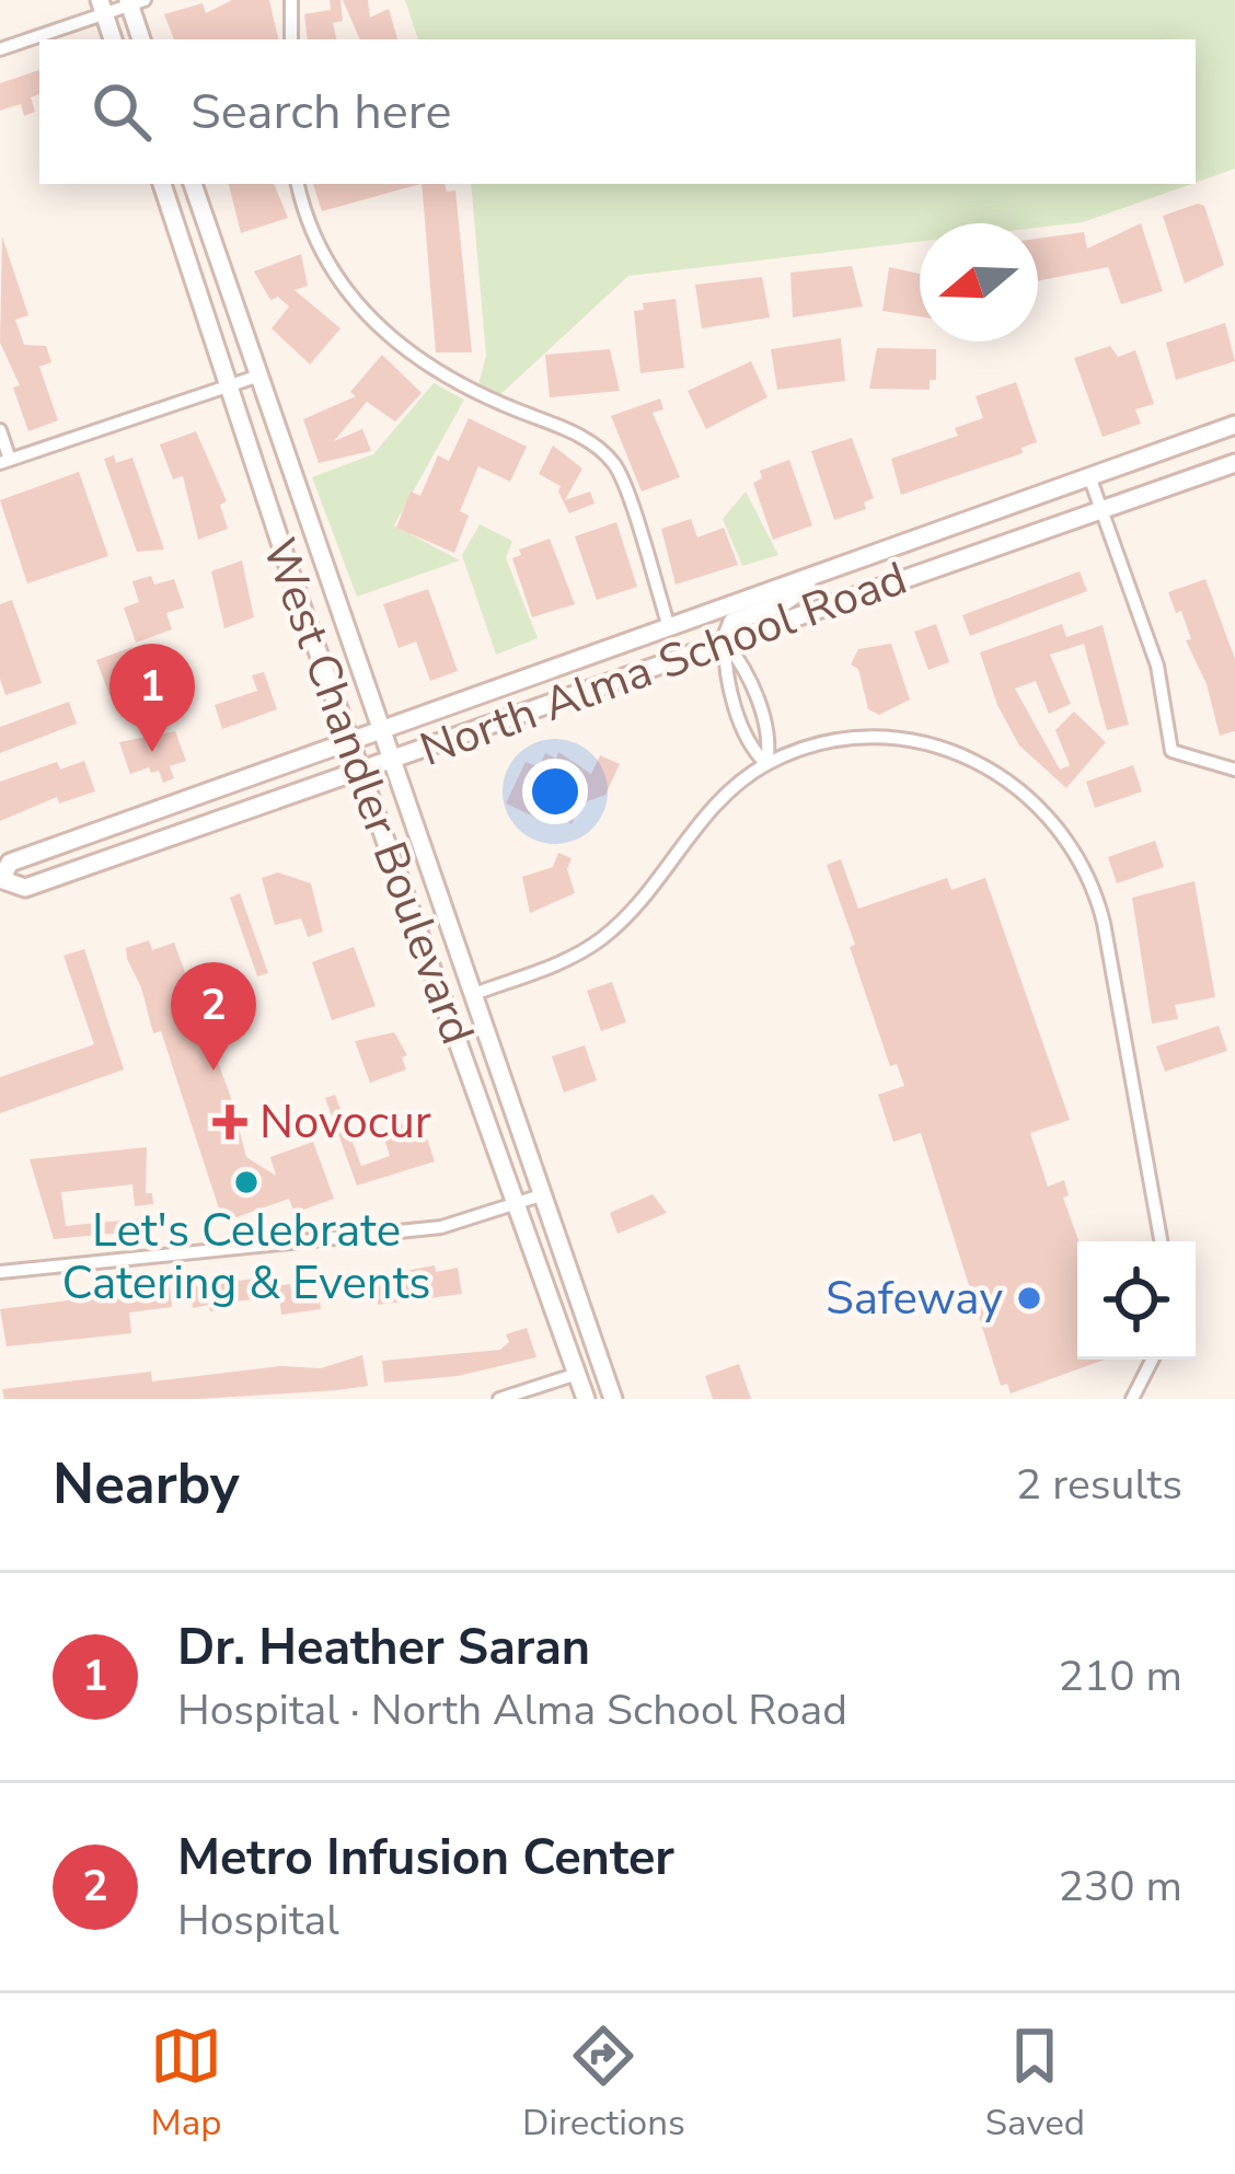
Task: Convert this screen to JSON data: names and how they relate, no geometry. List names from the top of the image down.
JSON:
{
  "streets": {
    "main road": ["North Alma School Road", "West Chandler Boulevard"]
  },
  "crossings": [
    ["North Alma School Road", "West Chandler Boulevard"]
  ],
  "places": {
    "health": ["Novocur"],
    "other": ["Let's Celebrate Catering & Events", "Safeway"]
  },
  "north": "left",
  "page": {
    "search": "Search here",
    "pins": ["1", "2"],
    "heading": ["Nearby", "2 results"],
    "list": [
      {
        "mark": "1",
        "name": "Dr. Heather Saran",
        "note": "Hospital · North Alma School Road",
        "value": "210 m"
      },
      {
        "mark": "2",
        "name": "Metro Infusion Center",
        "note": "Hospital",
        "value": "230 m"
      }
    ],
    "nav": ["Map", "Directions", "Saved"]
  }
}
